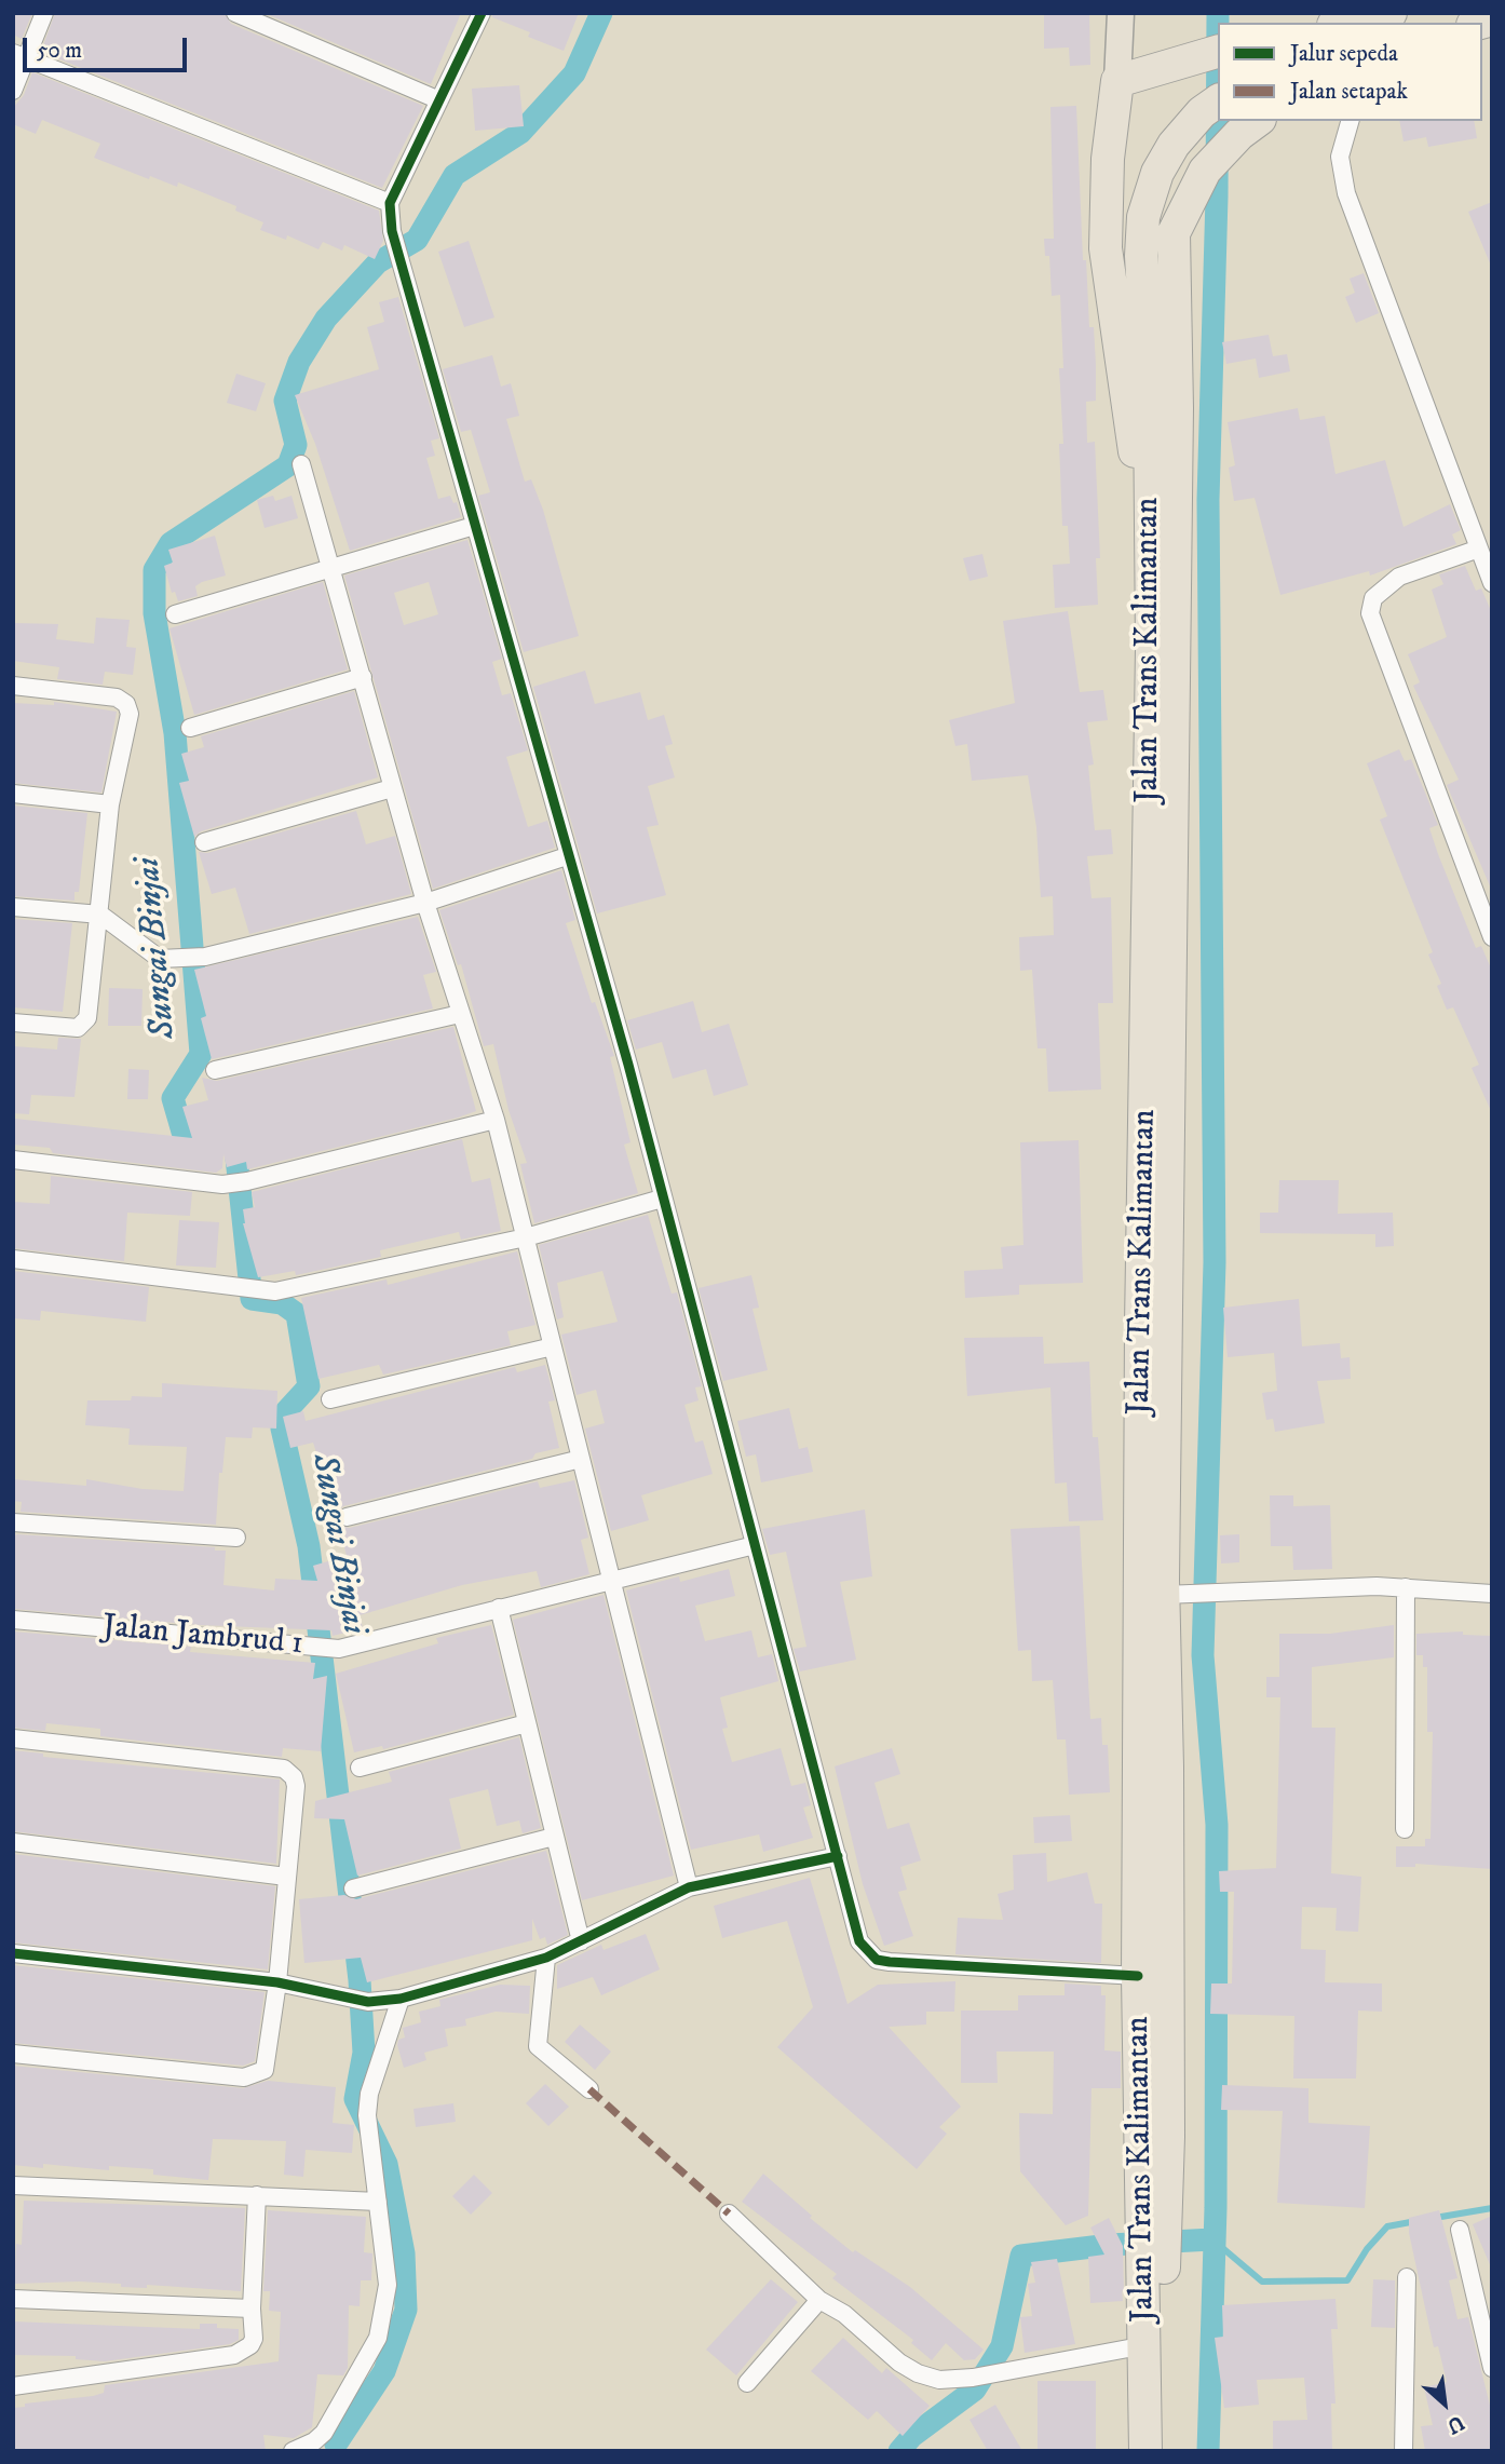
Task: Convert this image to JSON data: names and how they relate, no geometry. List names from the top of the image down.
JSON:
{
  "streets": {
    "highway": ["Jalan Trans Kalimantan"],
    "street": ["Jalan Jambrud 1"]
  },
  "water": ["Sungai Binjai"],
  "legend": ["Jalur sepeda", "Jalan setapak"],
  "scale_bar": "50 m",
  "north": "bottom right"
}
